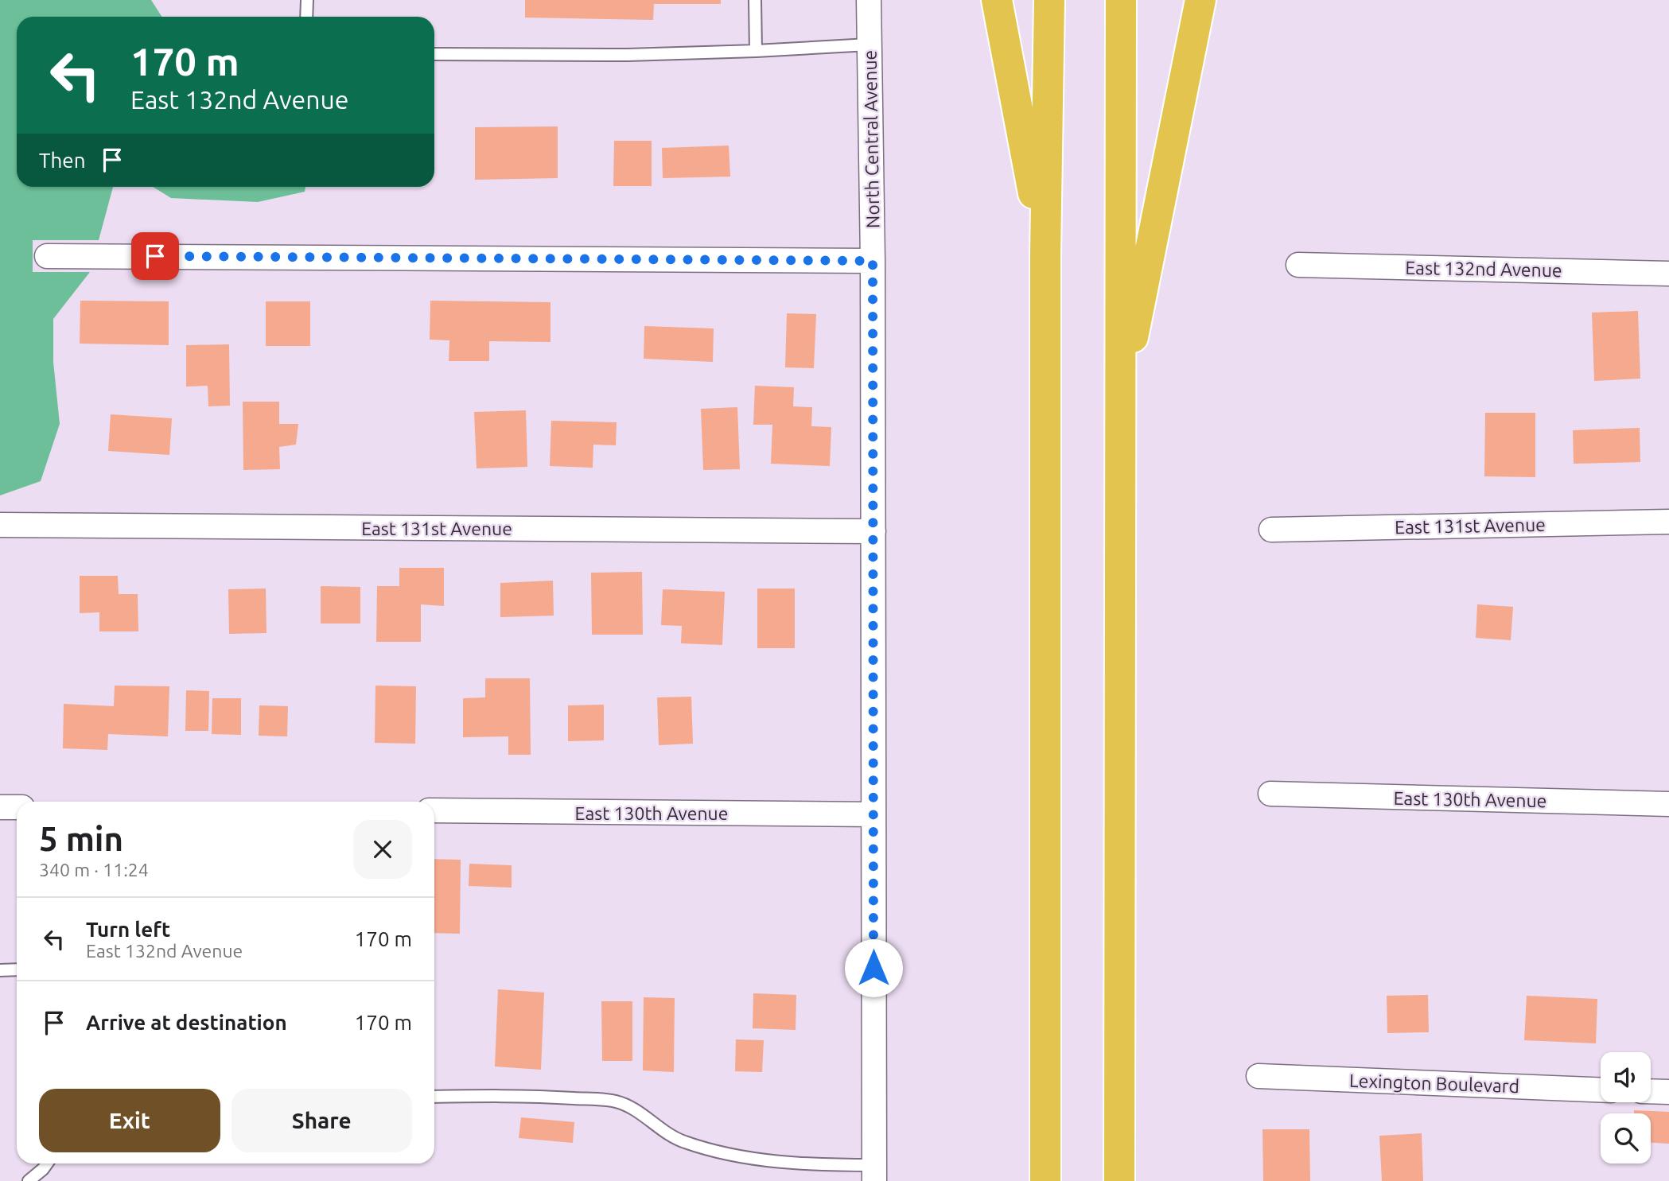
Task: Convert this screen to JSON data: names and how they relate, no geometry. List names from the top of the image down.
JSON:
{
  "streets": {
    "street": [
      "North Central Avenue",
      "East 132nd Avenue",
      "East 131st Avenue",
      "East 130th Avenue",
      "Lexington Boulevard"
    ]
  },
  "crossings": [
    ["North Central Avenue", "East 131st Avenue"],
    ["North Central Avenue", "East 130th Avenue"]
  ],
  "page": {
    "turn": ["170 m", "East 132nd Avenue"],
    "then": "Then",
    "heading": ["5 min", "340 m · 11:24"],
    "list": [
      {
        "name": "Turn left",
        "note": "East 132nd Avenue",
        "value": "170 m"
      },
      {
        "name": "Arrive at destination",
        "value": "170 m"
      }
    ],
    "buttons": ["Exit", "Share"]
  }
}
